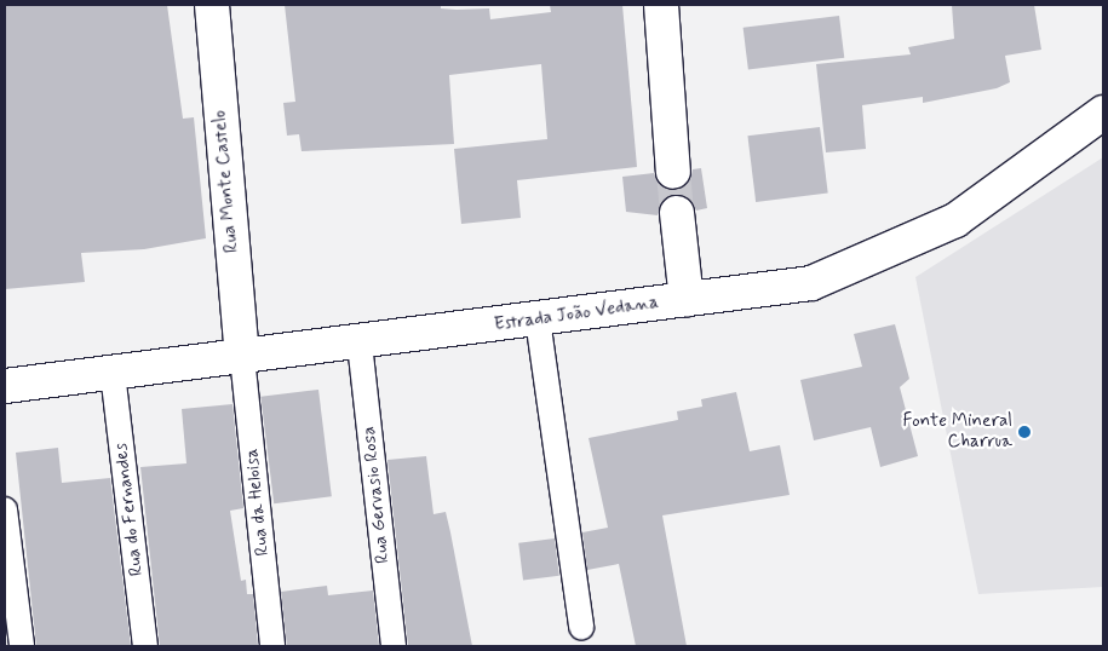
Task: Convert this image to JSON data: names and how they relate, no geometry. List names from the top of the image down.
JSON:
{
  "streets": {
    "street": ["Rua Monte Castelo", "Estrada João Vedana"],
    "lane": ["Rua Gervasio Rosa", "Rua da Heloisa", "Rua do Fernandes"]
  },
  "crossings": [
    ["Rua Monte Castelo", "Estrada João Vedana"],
    ["Rua Monte Castelo", "Rua da Heloisa"],
    ["Estrada João Vedana", "Rua Gervasio Rosa"],
    ["Estrada João Vedana", "Rua da Heloisa"],
    ["Estrada João Vedana", "Rua do Fernandes"]
  ],
  "places": ["Fonte Mineral Charrua"]
}
